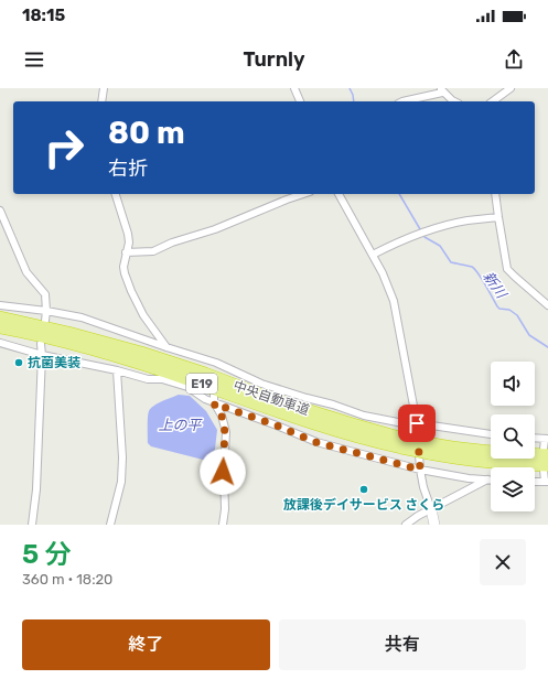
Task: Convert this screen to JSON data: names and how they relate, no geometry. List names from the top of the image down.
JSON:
{
  "streets": {
    "highway": ["E19", "中央自動車道"]
  },
  "water": ["新川", "上の平"],
  "places": ["抗菌美装", "放課後デイサービス さくら"],
  "page": {
    "status": "18:15",
    "header": "Turnly",
    "turn": ["80 m", "右折"],
    "heading": ["5 分", "360 m · 18:20"],
    "buttons": ["終了", "共有"]
  }
}
